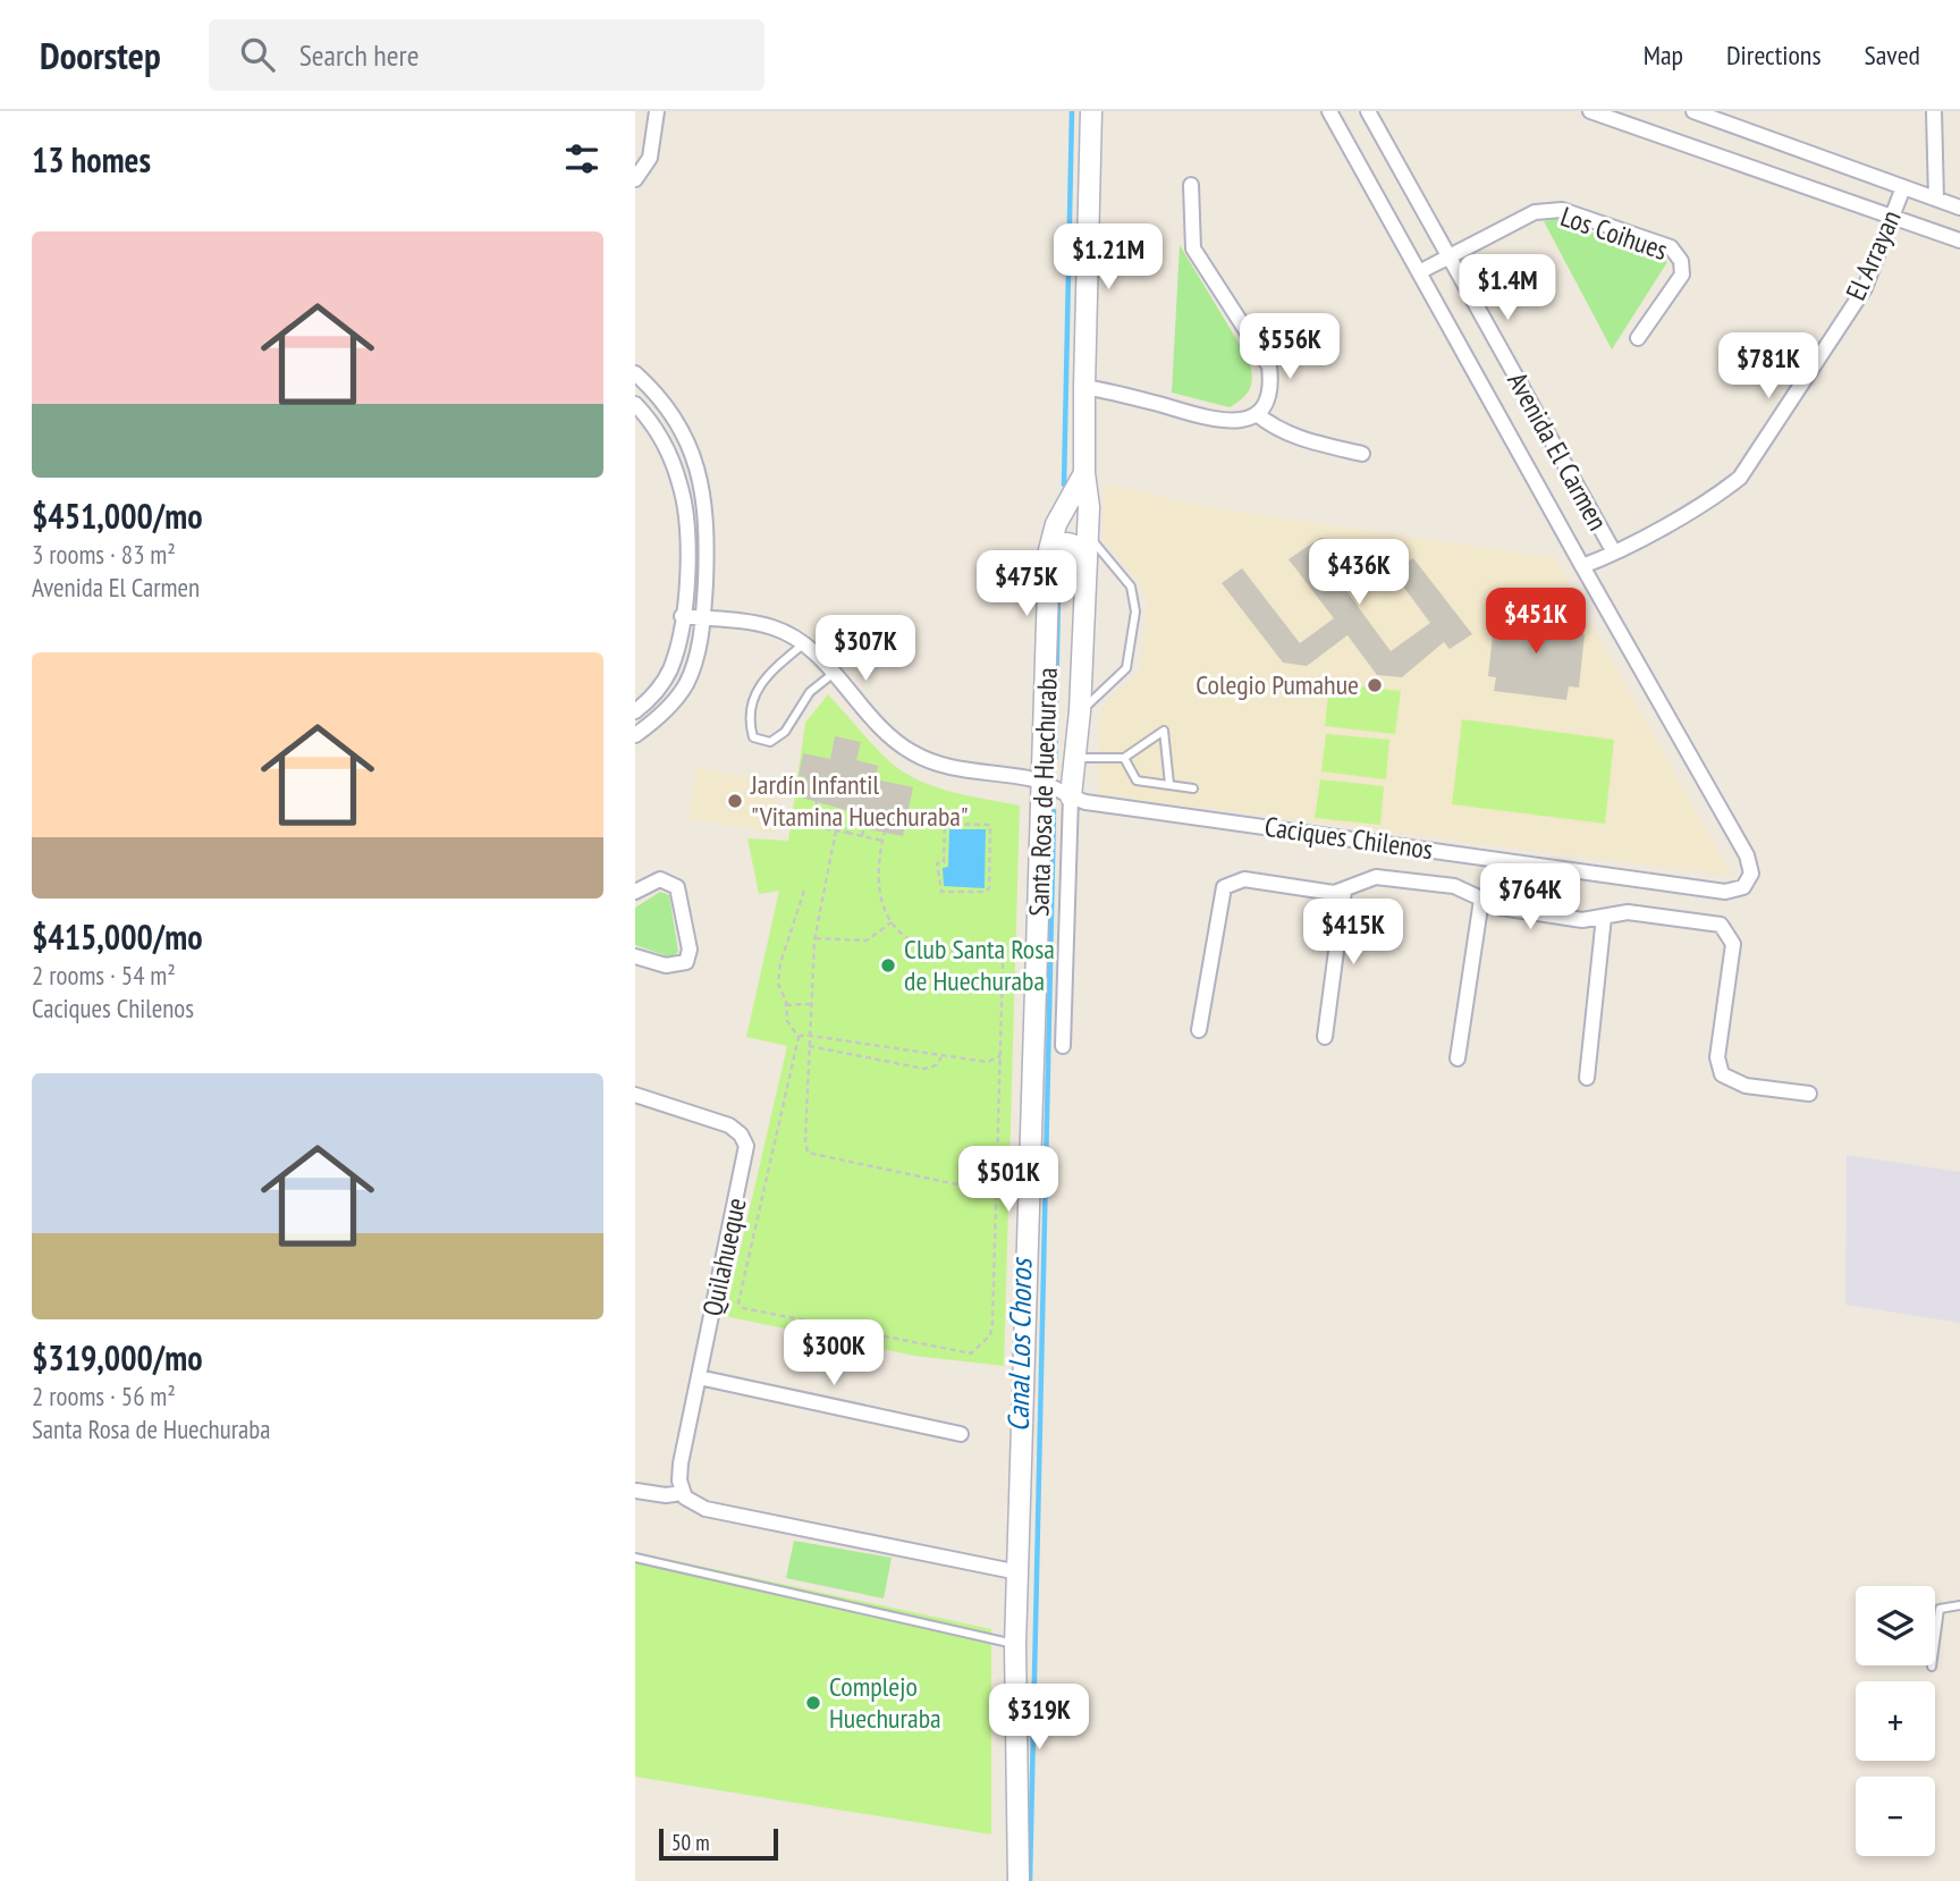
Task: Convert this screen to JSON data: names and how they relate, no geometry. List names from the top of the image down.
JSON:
{
  "streets": {
    "street": [
      "Los Coihues",
      "El Arrayan",
      "Avenida El Carmen",
      "Santa Rosa de Huechuraba",
      "Caciques Chilenos",
      "Quilahueque"
    ]
  },
  "crossings": [
    ["Los Coihues", "Avenida El Carmen"],
    ["El Arrayan", "Avenida El Carmen"],
    ["Avenida El Carmen", "Caciques Chilenos"],
    ["Santa Rosa de Huechuraba", "Caciques Chilenos"]
  ],
  "water": ["Canal Los Choros"],
  "places": [
    "Colegio Pumahue",
    "Jardín Infantil \"Vitamina Huechuraba\"",
    "Club Santa Rosa de Huechuraba",
    "Complejo Huechuraba"
  ],
  "scale_bar": "50 m",
  "page": {
    "header": "Doorstep",
    "search": "Search here",
    "nav": ["Map", "Directions", "Saved"],
    "heading": "13 homes",
    "list": [
      {
        "name": "$451,000/mo",
        "note": "3 rooms · 83 m² · Avenida El Carmen"
      },
      {
        "name": "$415,000/mo",
        "note": "2 rooms · 54 m² · Caciques Chilenos"
      },
      {
        "name": "$319,000/mo",
        "note": "2 rooms · 56 m² · Santa Rosa de Huechuraba"
      }
    ],
    "price": [
      "$1.21M",
      "$1.4M",
      "$556K",
      "$781K",
      "$436K",
      "$475K",
      "$451K",
      "$307K",
      "$764K",
      "$415K",
      "$501K",
      "$300K",
      "$319K"
    ],
    "map_buttons": ["+", "−"],
    "scale": "50 m"
  }
}
